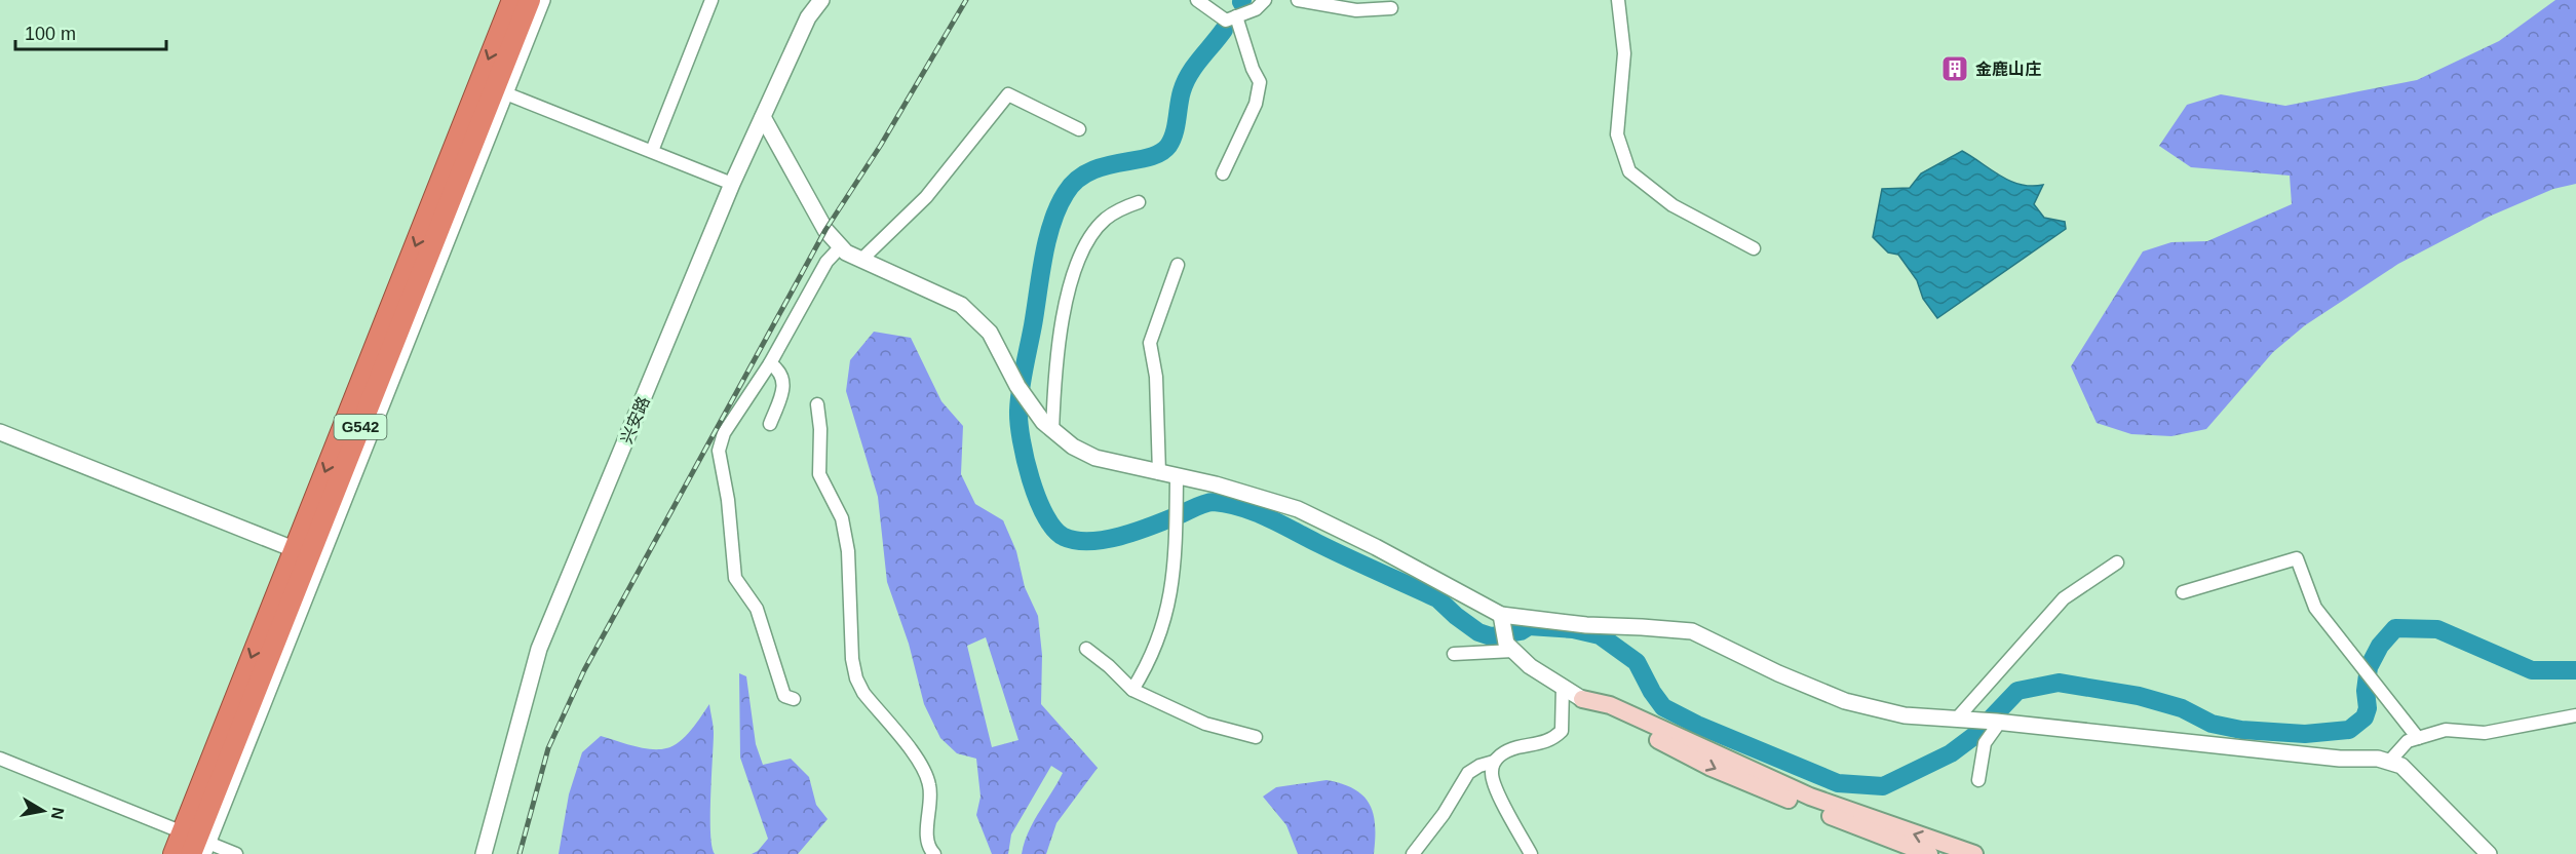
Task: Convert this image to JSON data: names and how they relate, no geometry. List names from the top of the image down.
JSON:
{
  "streets": {
    "highway": ["G542"],
    "street": ["兴安路"]
  },
  "places": {
    "building": ["金鹿山庄"]
  },
  "scale_bar": "100 m",
  "north": "right"
}
